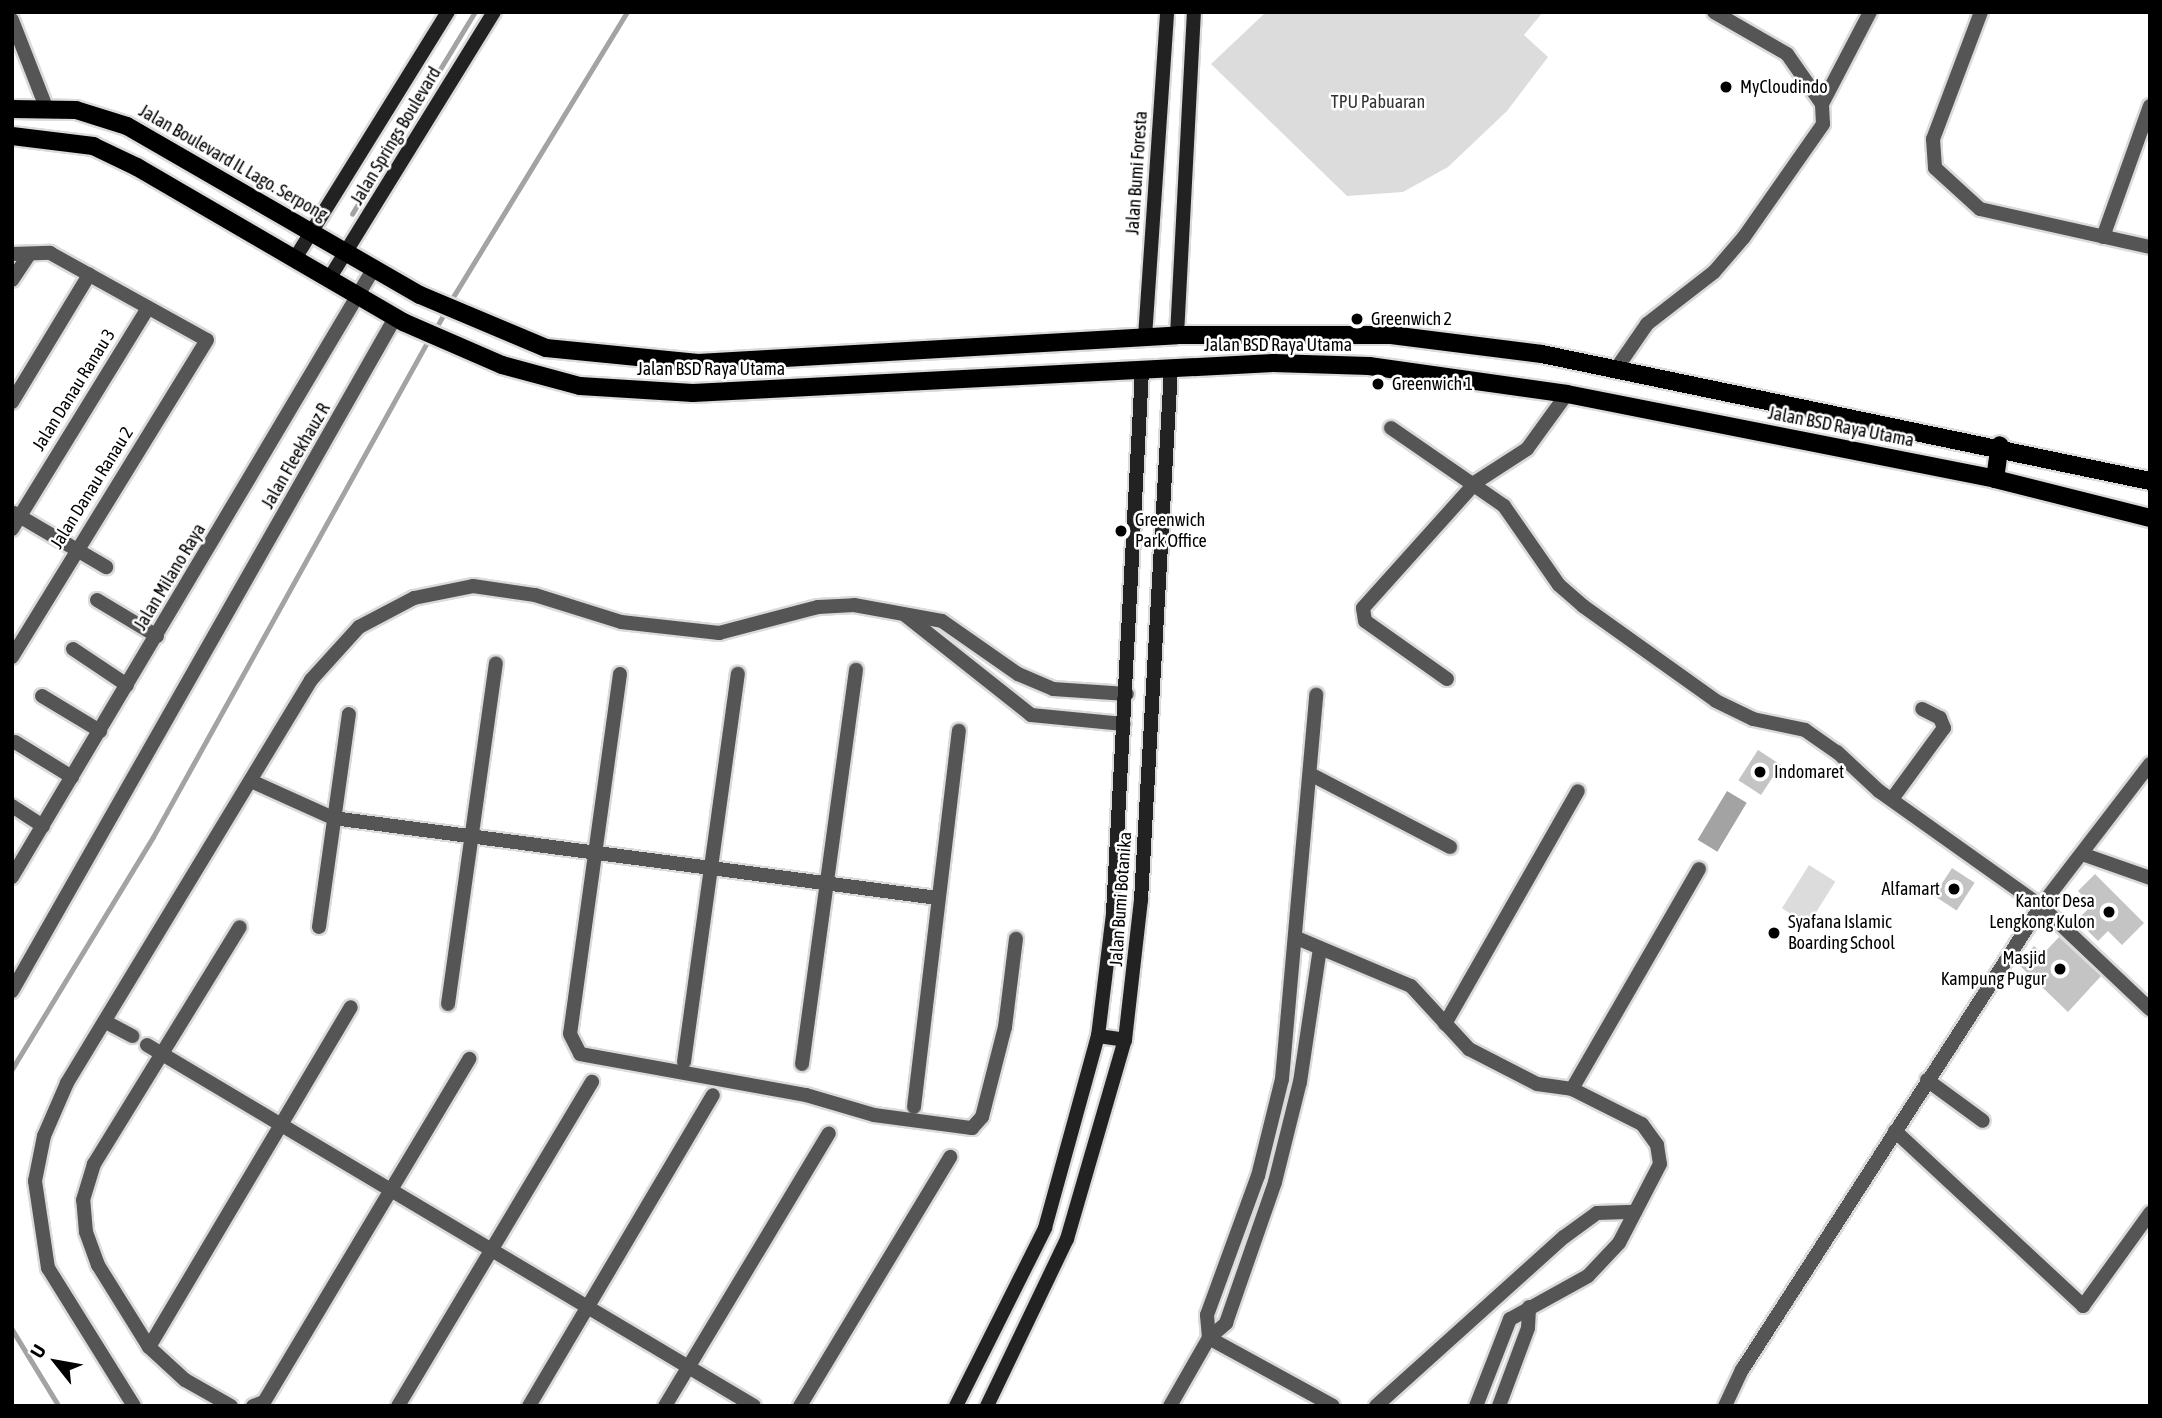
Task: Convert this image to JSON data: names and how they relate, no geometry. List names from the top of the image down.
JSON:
{
  "streets": {
    "main road": [
      "Jalan Springs Boulevard",
      "Jalan Boulevard IL Lago. Serpong",
      "Jalan Bumi Foresta",
      "Jalan BSD Raya Utama",
      "Jalan Bumi Botanika"
    ],
    "street": [
      "Jalan Danau Ranau 3",
      "Jalan Fleekhauz R",
      "Jalan Danau Ranau 2",
      "Jalan Milano Raya"
    ]
  },
  "crossings": [
    ["Jalan Springs Boulevard", "Jalan Boulevard IL Lago. Serpong"],
    ["Jalan Boulevard IL Lago. Serpong", "Jalan BSD Raya Utama"],
    ["Jalan Boulevard IL Lago. Serpong", "Jalan Milano Raya"],
    ["Jalan Bumi Foresta", "Jalan BSD Raya Utama"],
    ["Jalan BSD Raya Utama", "Jalan Fleekhauz R"],
    ["Jalan BSD Raya Utama", "Jalan Bumi Botanika"],
    ["Jalan Danau Ranau 3", "Jalan Danau Ranau 2"]
  ],
  "parks": ["TPU Pabuaran"],
  "places": [
    "MyCloudindo",
    "Greenwich 2",
    "Greenwich 1",
    "Greenwich Park Office",
    "Indomaret",
    "Alfamart",
    "Kantor Desa Lengkong Kulon",
    "Syafana Islamic Boarding School",
    "Masjid Kampung Pugur"
  ],
  "north": "top left"
}
